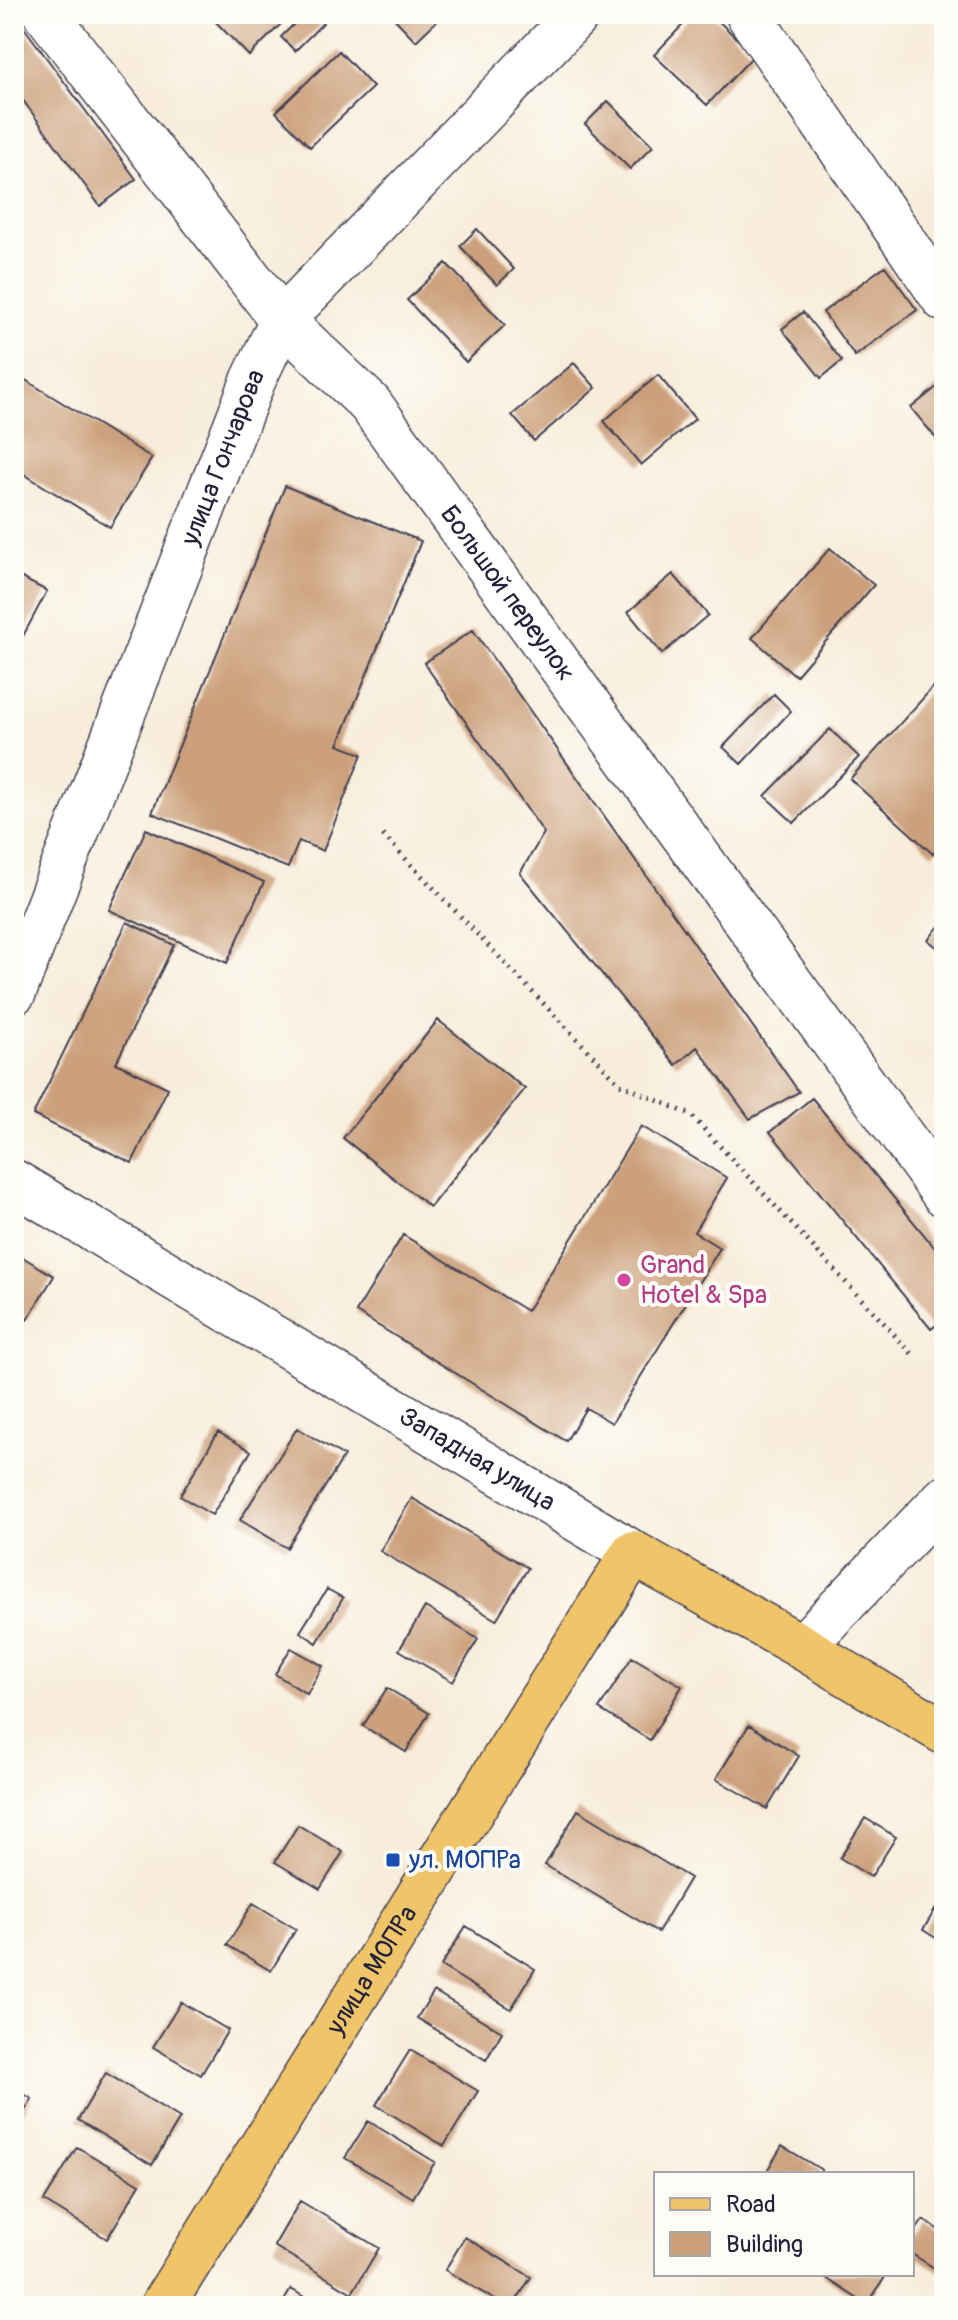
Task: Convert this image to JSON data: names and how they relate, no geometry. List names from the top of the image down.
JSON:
{
  "streets": {
    "main road": ["Западная улица", "улица МОПРа"],
    "street": ["улица Гончарова", "Большой переулок"]
  },
  "crossings": [
    ["улица Гончарова", "Большой переулок"],
    ["Западная улица", "улица МОПРа"]
  ],
  "places": {
    "other": ["Grand Hotel & Spa"],
    "transit": ["ул. МОПРа"]
  },
  "legend": ["Road", "Building"]
}
